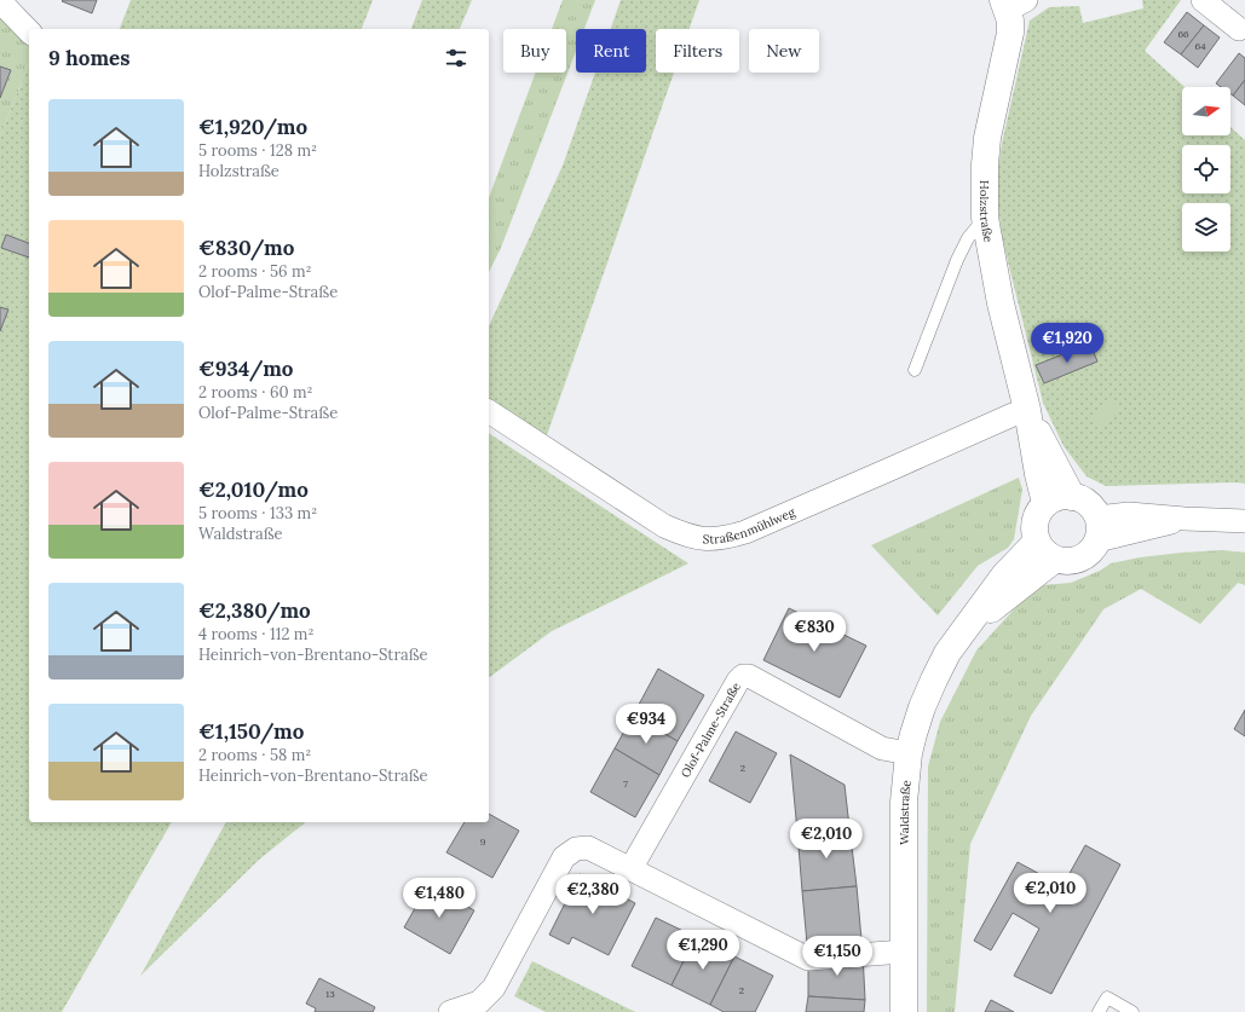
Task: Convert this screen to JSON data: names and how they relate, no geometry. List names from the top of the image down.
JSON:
{
  "streets": {
    "street": [
      "Holzstraße",
      "Straßenmühlweg",
      "Olof-Palme-Straße",
      "Waldstraße"
    ]
  },
  "crossings": [
    ["Holzstraße", "Straßenmühlweg"],
    ["Holzstraße", "Waldstraße"],
    ["Olof-Palme-Straße", "Waldstraße"]
  ],
  "house_numbers": [
    "66",
    "64",
    "2",
    "7",
    "9",
    "2",
    "13"
  ],
  "north": "right",
  "page": {
    "chip": [
      "Buy",
      "Rent",
      "Filters",
      "New"
    ],
    "heading": "9 homes",
    "list": [
      {
        "name": "€1,920/mo",
        "note": "5 rooms · 128 m² · Holzstraße"
      },
      {
        "name": "€830/mo",
        "note": "2 rooms · 56 m² · Olof-Palme-Straße"
      },
      {
        "name": "€934/mo",
        "note": "2 rooms · 60 m² · Olof-Palme-Straße"
      },
      {
        "name": "€2,010/mo",
        "note": "5 rooms · 133 m² · Waldstraße"
      },
      {
        "name": "€2,380/mo",
        "note": "4 rooms · 112 m² · Heinrich-von-Brentano-Straße"
      },
      {
        "name": "€1,150/mo",
        "note": "2 rooms · 58 m² · Heinrich-von-Brentano-Straße"
      }
    ],
    "price": [
      "€1,920",
      "€830",
      "€934",
      "€2,010",
      "€2,010",
      "€2,380",
      "€1,480",
      "€1,290",
      "€1,150"
    ]
  }
}
